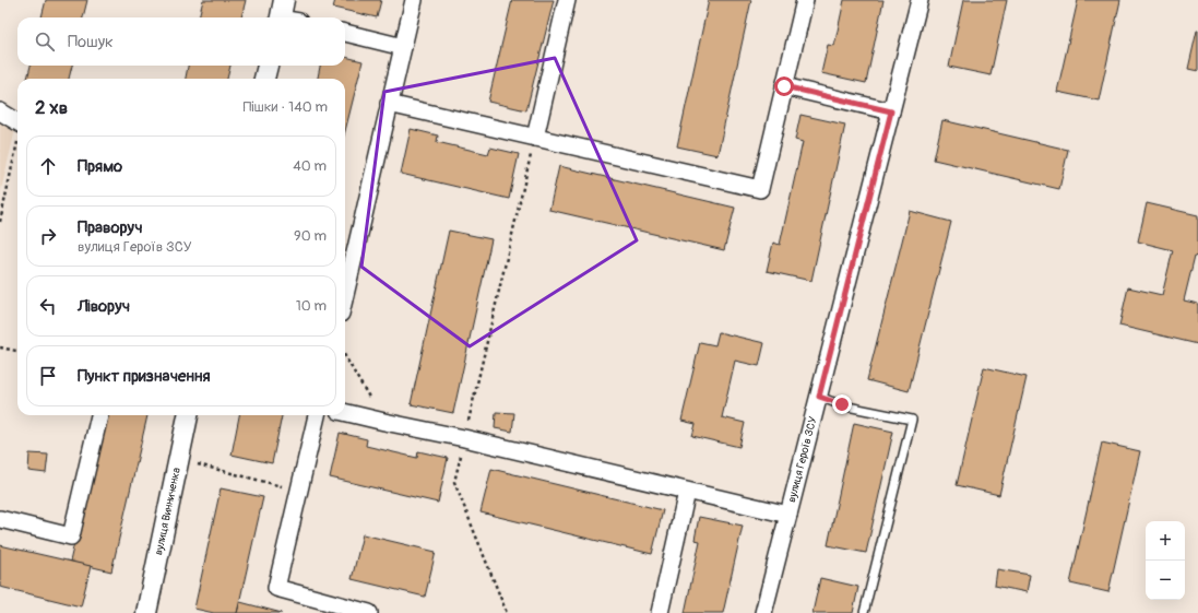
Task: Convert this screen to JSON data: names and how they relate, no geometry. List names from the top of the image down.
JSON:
{
  "streets": {
    "street": ["вулиця Героїв ЗСУ", "вулиця Винниченка"]
  },
  "page": {
    "search": "Пошук",
    "heading": ["2 хв", "Пішки · 140 m"],
    "list": [
      ["Прямо", "40 m"],
      ["Праворуч", "вулиця Героїв ЗСУ", "90 m"],
      ["Ліворуч", "10 m"],
      "Пункт призначення"
    ],
    "map_buttons": ["+", "−"]
  }
}
